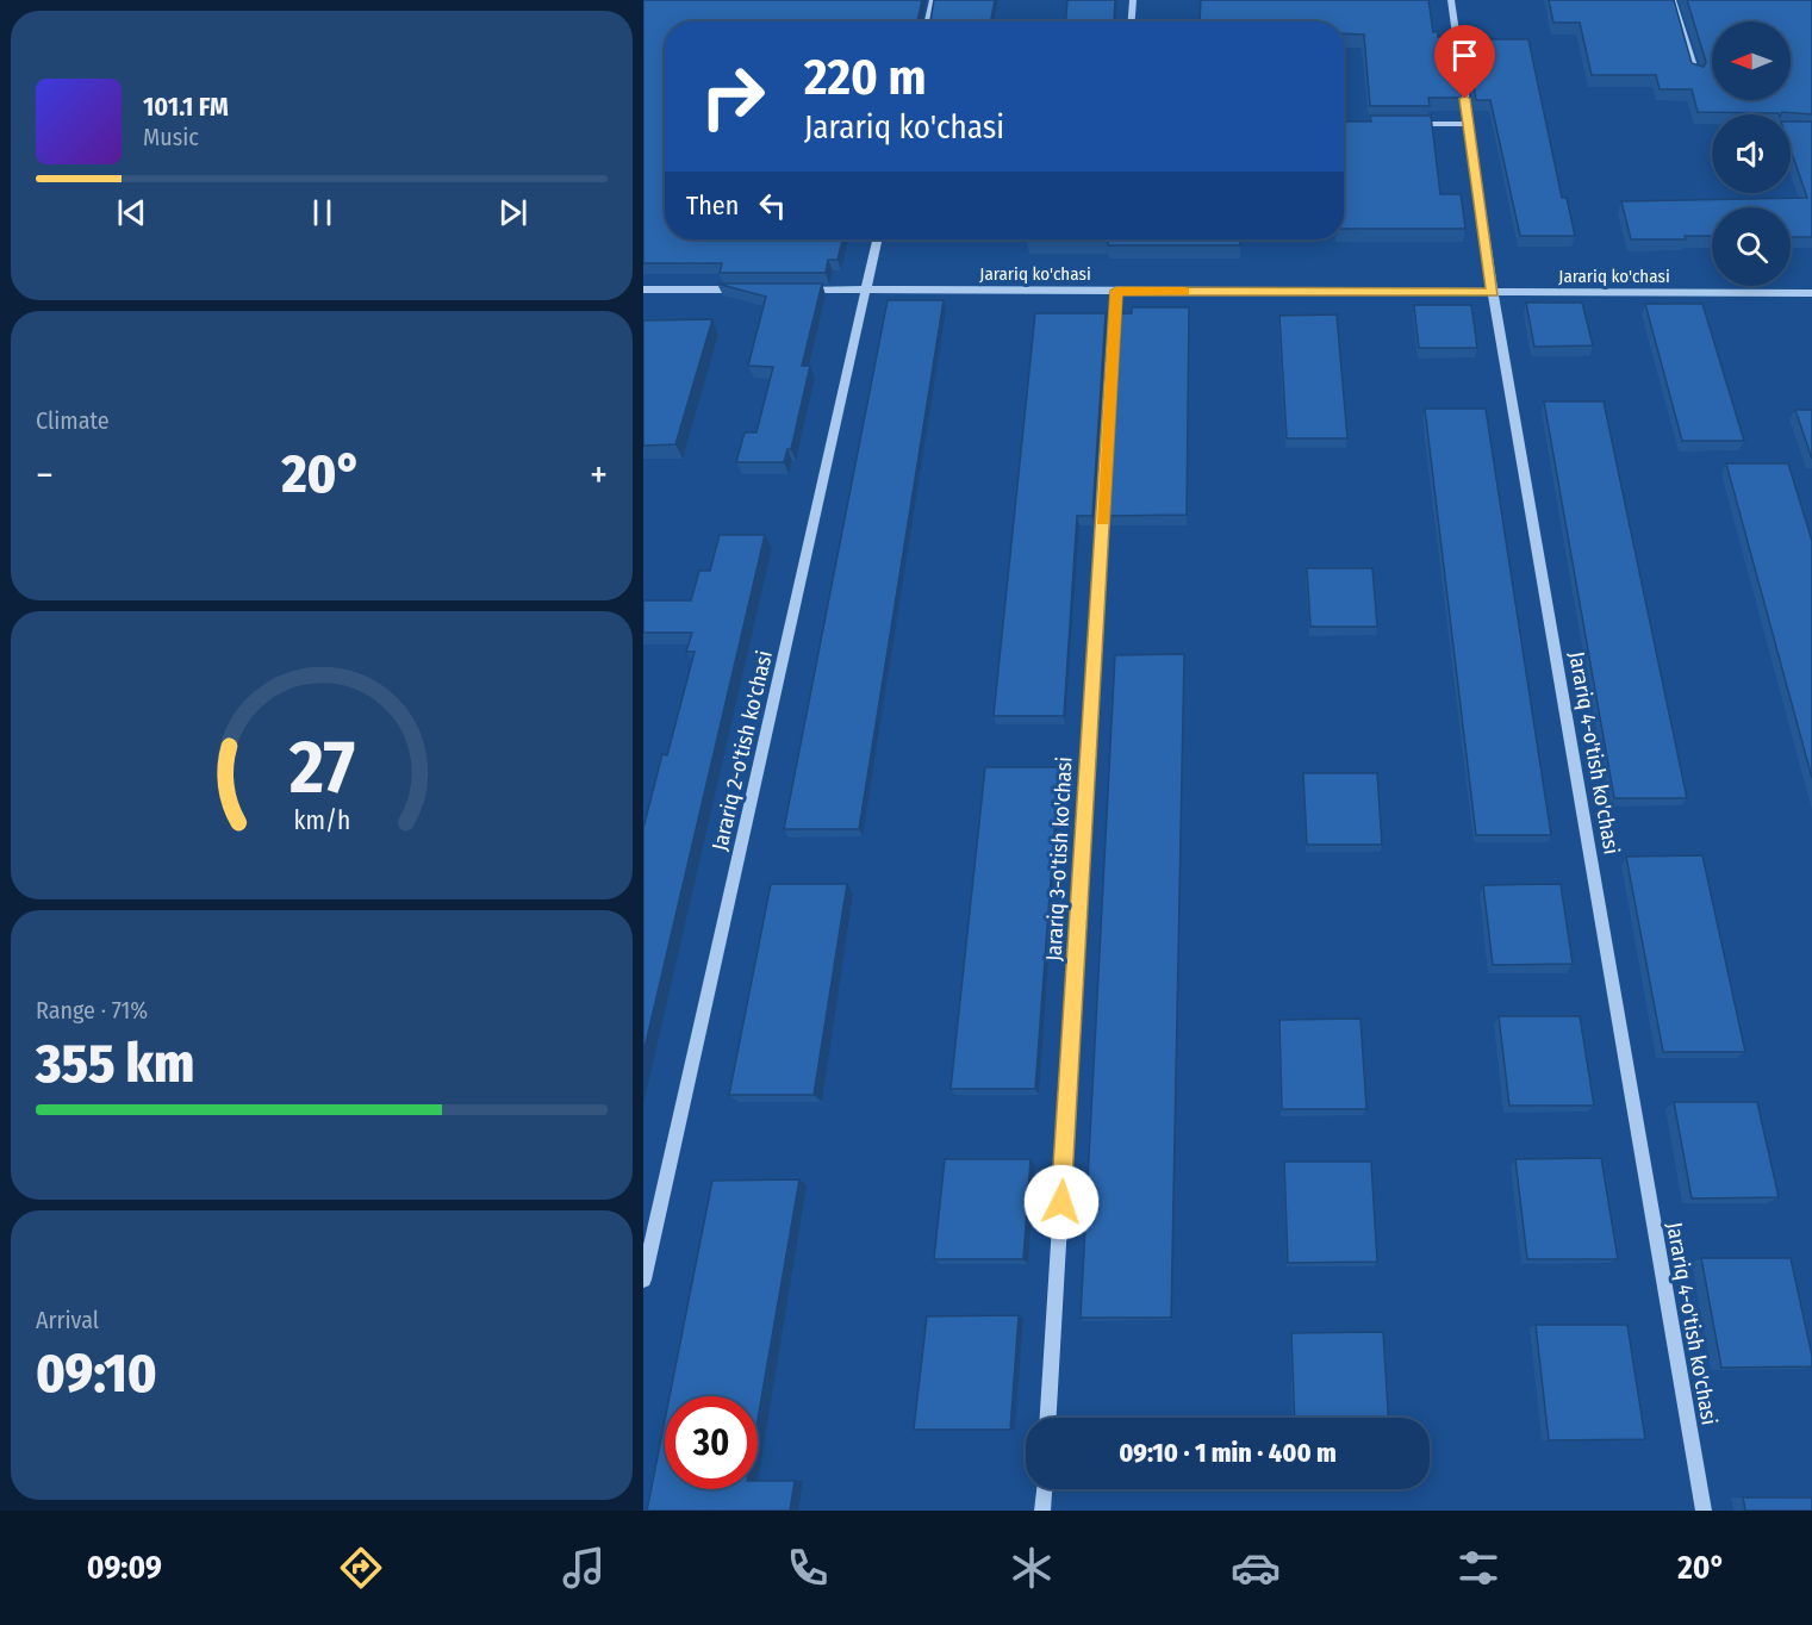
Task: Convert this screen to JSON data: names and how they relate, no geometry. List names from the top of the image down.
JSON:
{
  "streets": {
    "street": [
      "Jarariq ko'chasi",
      "Jarariq 2-o'tish ko'chasi",
      "Jarariq 4-o'tish ko'chasi",
      "Jarariq 3-o'tish ko'chasi"
    ]
  },
  "crossings": [
    ["Jarariq ko'chasi", "Jarariq 2-o'tish ko'chasi"],
    ["Jarariq ko'chasi", "Jarariq 4-o'tish ko'chasi"],
    ["Jarariq ko'chasi", "Jarariq 3-o'tish ko'chasi"]
  ],
  "north": "left",
  "page": {
    "turn": ["220 m", "Jarariq ko'chasi"],
    "song": ["101.1 FM", "Music"],
    "then": "Then",
    "tile": [
      "Climate",
      ["Range · 71%", "355 km"],
      ["Arrival", "09:10"]
    ],
    "heat": ["−", "20°", "+"],
    "limit": "30",
    "trip": "09:10 · 1 min · 400 m",
    "tabs": ["09:09", "20°"],
    "gauge": ["27", "km/h"]
  }
}
